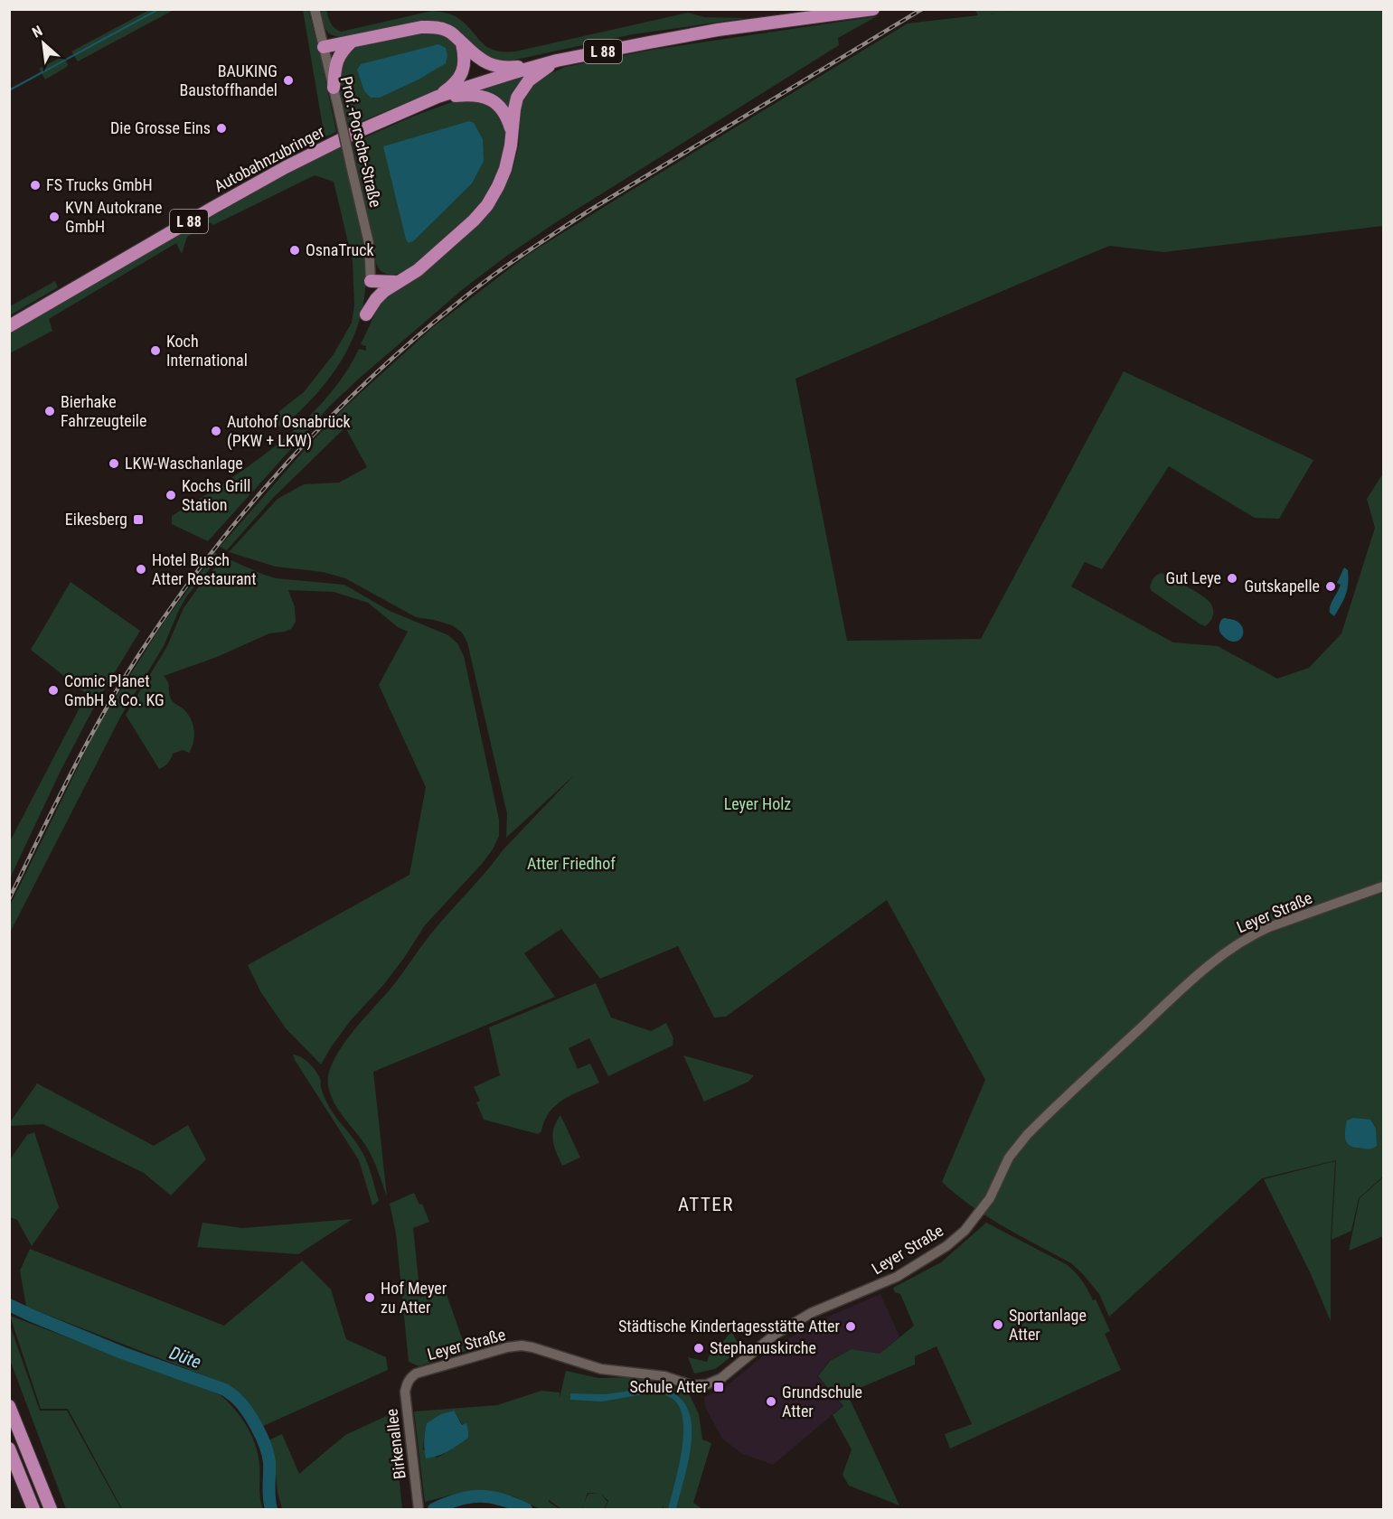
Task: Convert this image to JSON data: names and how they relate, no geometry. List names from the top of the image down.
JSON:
{
  "streets": {
    "highway": ["L 88", "Autobahnzubringer"],
    "street": ["Prof.-Porsche-Straße", "Leyer Straße", "Birkenallee"]
  },
  "crossings": [
    ["L 88", "Autobahnzubringer"],
    ["Leyer Straße", "Birkenallee"]
  ],
  "districts": ["ATTER"],
  "water": ["Düte"],
  "parks": ["Leyer Holz", "Atter Friedhof"],
  "places": {
    "other": [
      "BAUKING Baustoffhandel",
      "Die Grosse Eins",
      "FS Trucks GmbH",
      "KVN Autokrane GmbH",
      "OsnaTruck",
      "Koch International",
      "Bierhake Fahrzeugteile",
      "Autohof Osnabrück (PKW + LKW)",
      "LKW-Waschanlage",
      "Kochs Grill Station",
      "Hotel Busch Atter Restaurant",
      "Gut Leye",
      "Gutskapelle",
      "Comic Planet GmbH & Co. KG",
      "Hof Meyer zu Atter",
      "Sportanlage Atter",
      "Städtische Kindertagesstätte Atter",
      "Stephanuskirche",
      "Grundschule Atter"
    ],
    "transit": ["Eikesberg", "Schule Atter"]
  },
  "north": "top left"
}
